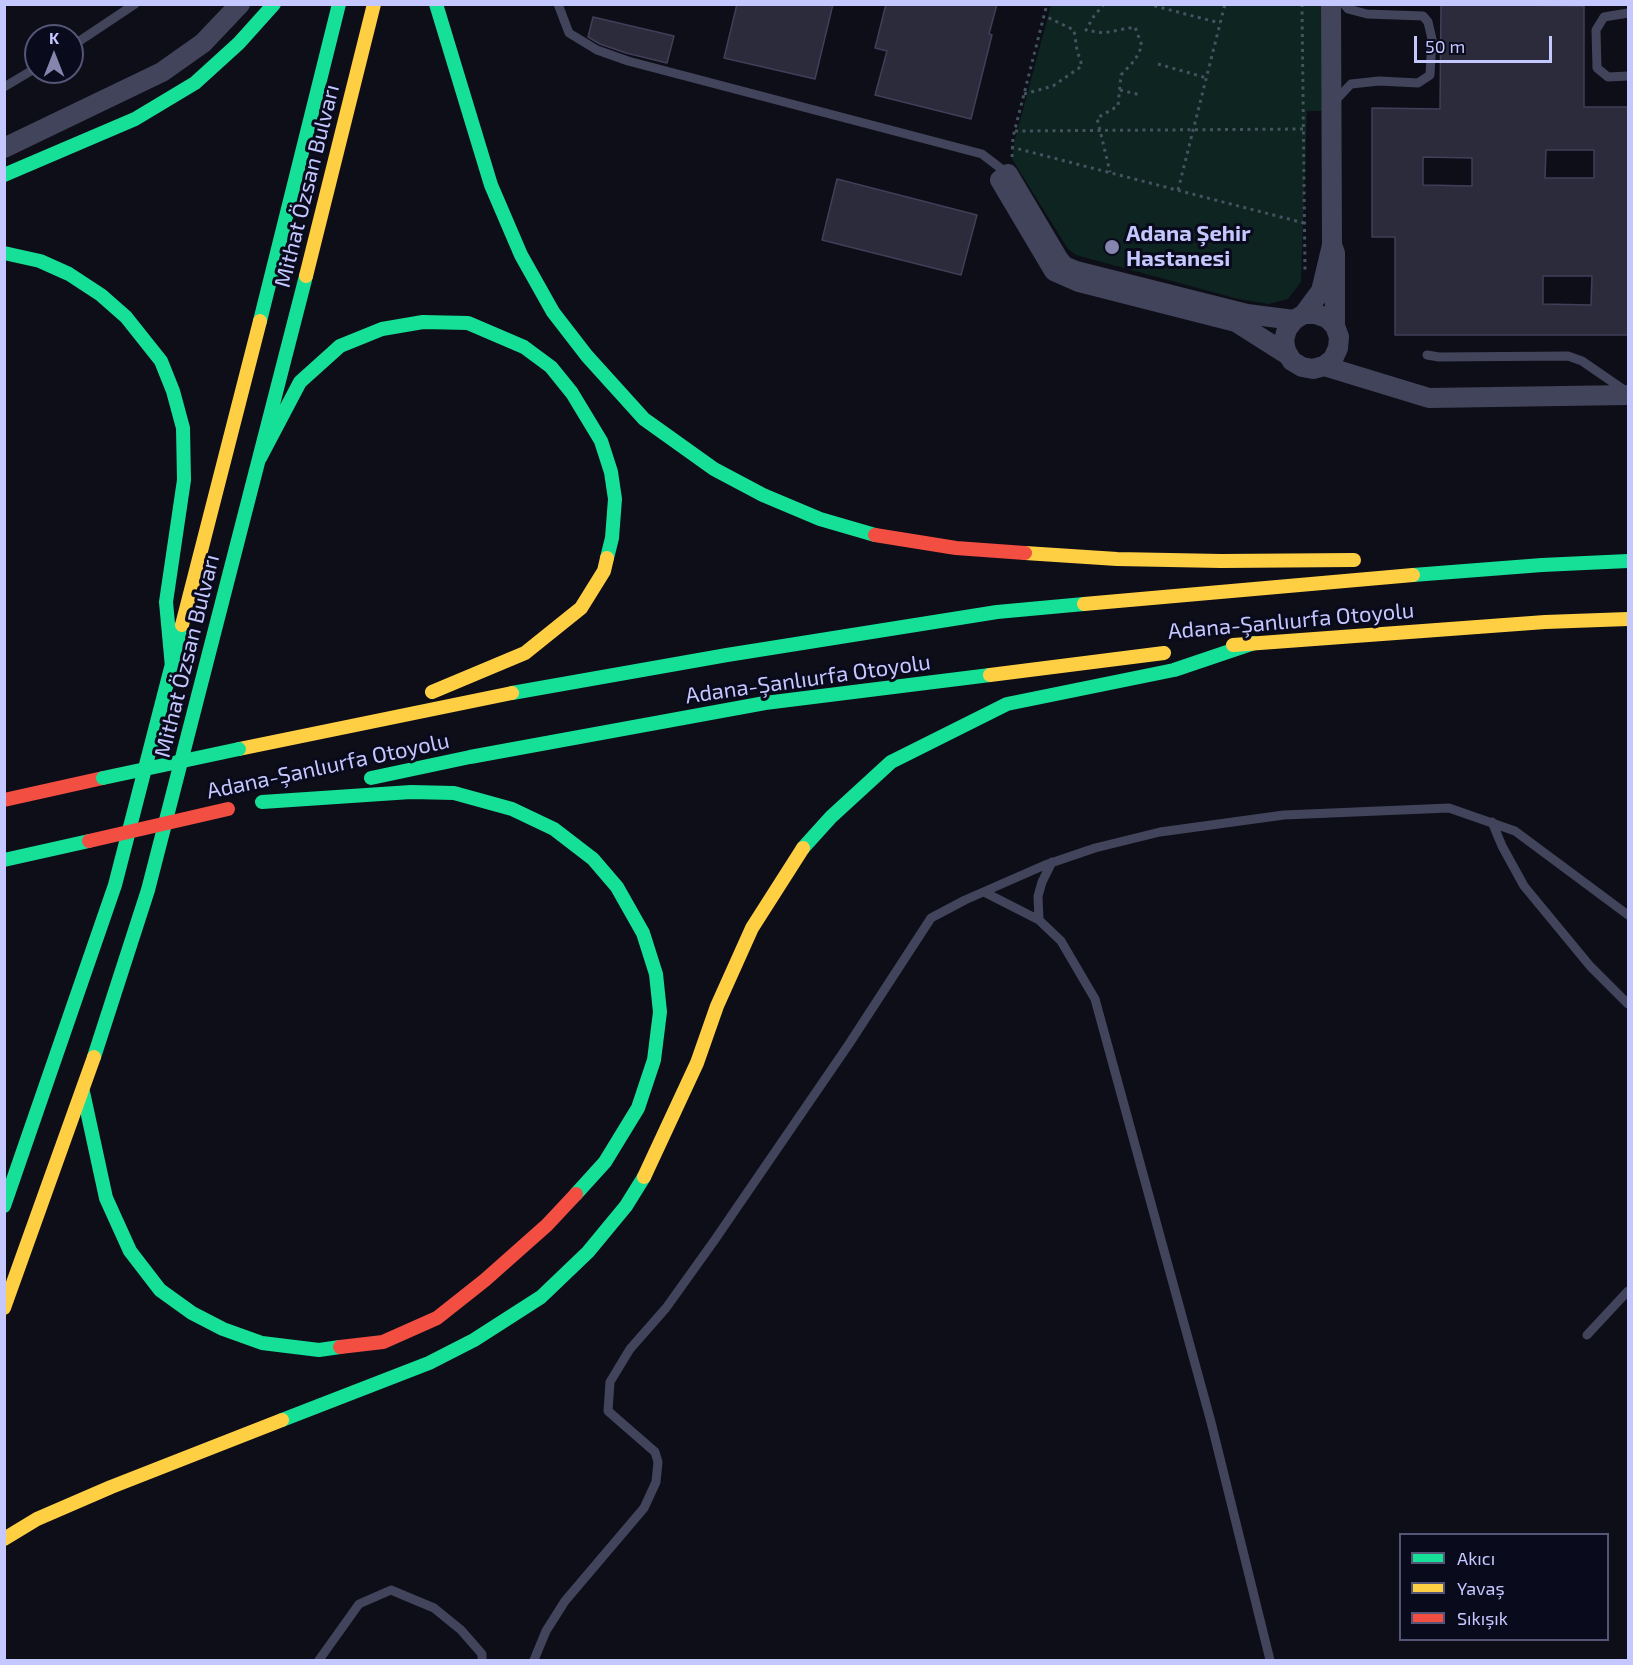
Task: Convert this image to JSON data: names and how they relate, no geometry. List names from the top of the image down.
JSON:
{
  "streets": {
    "main road": ["Mithat Özsan Bulvarı", "Adana-Şanlıurfa Otoyolu"]
  },
  "places": ["Adana Şehir Hastanesi"],
  "legend": ["Akıcı", "Yavaş", "Sıkışık"],
  "scale_bar": "50 m",
  "north": "top"
}
